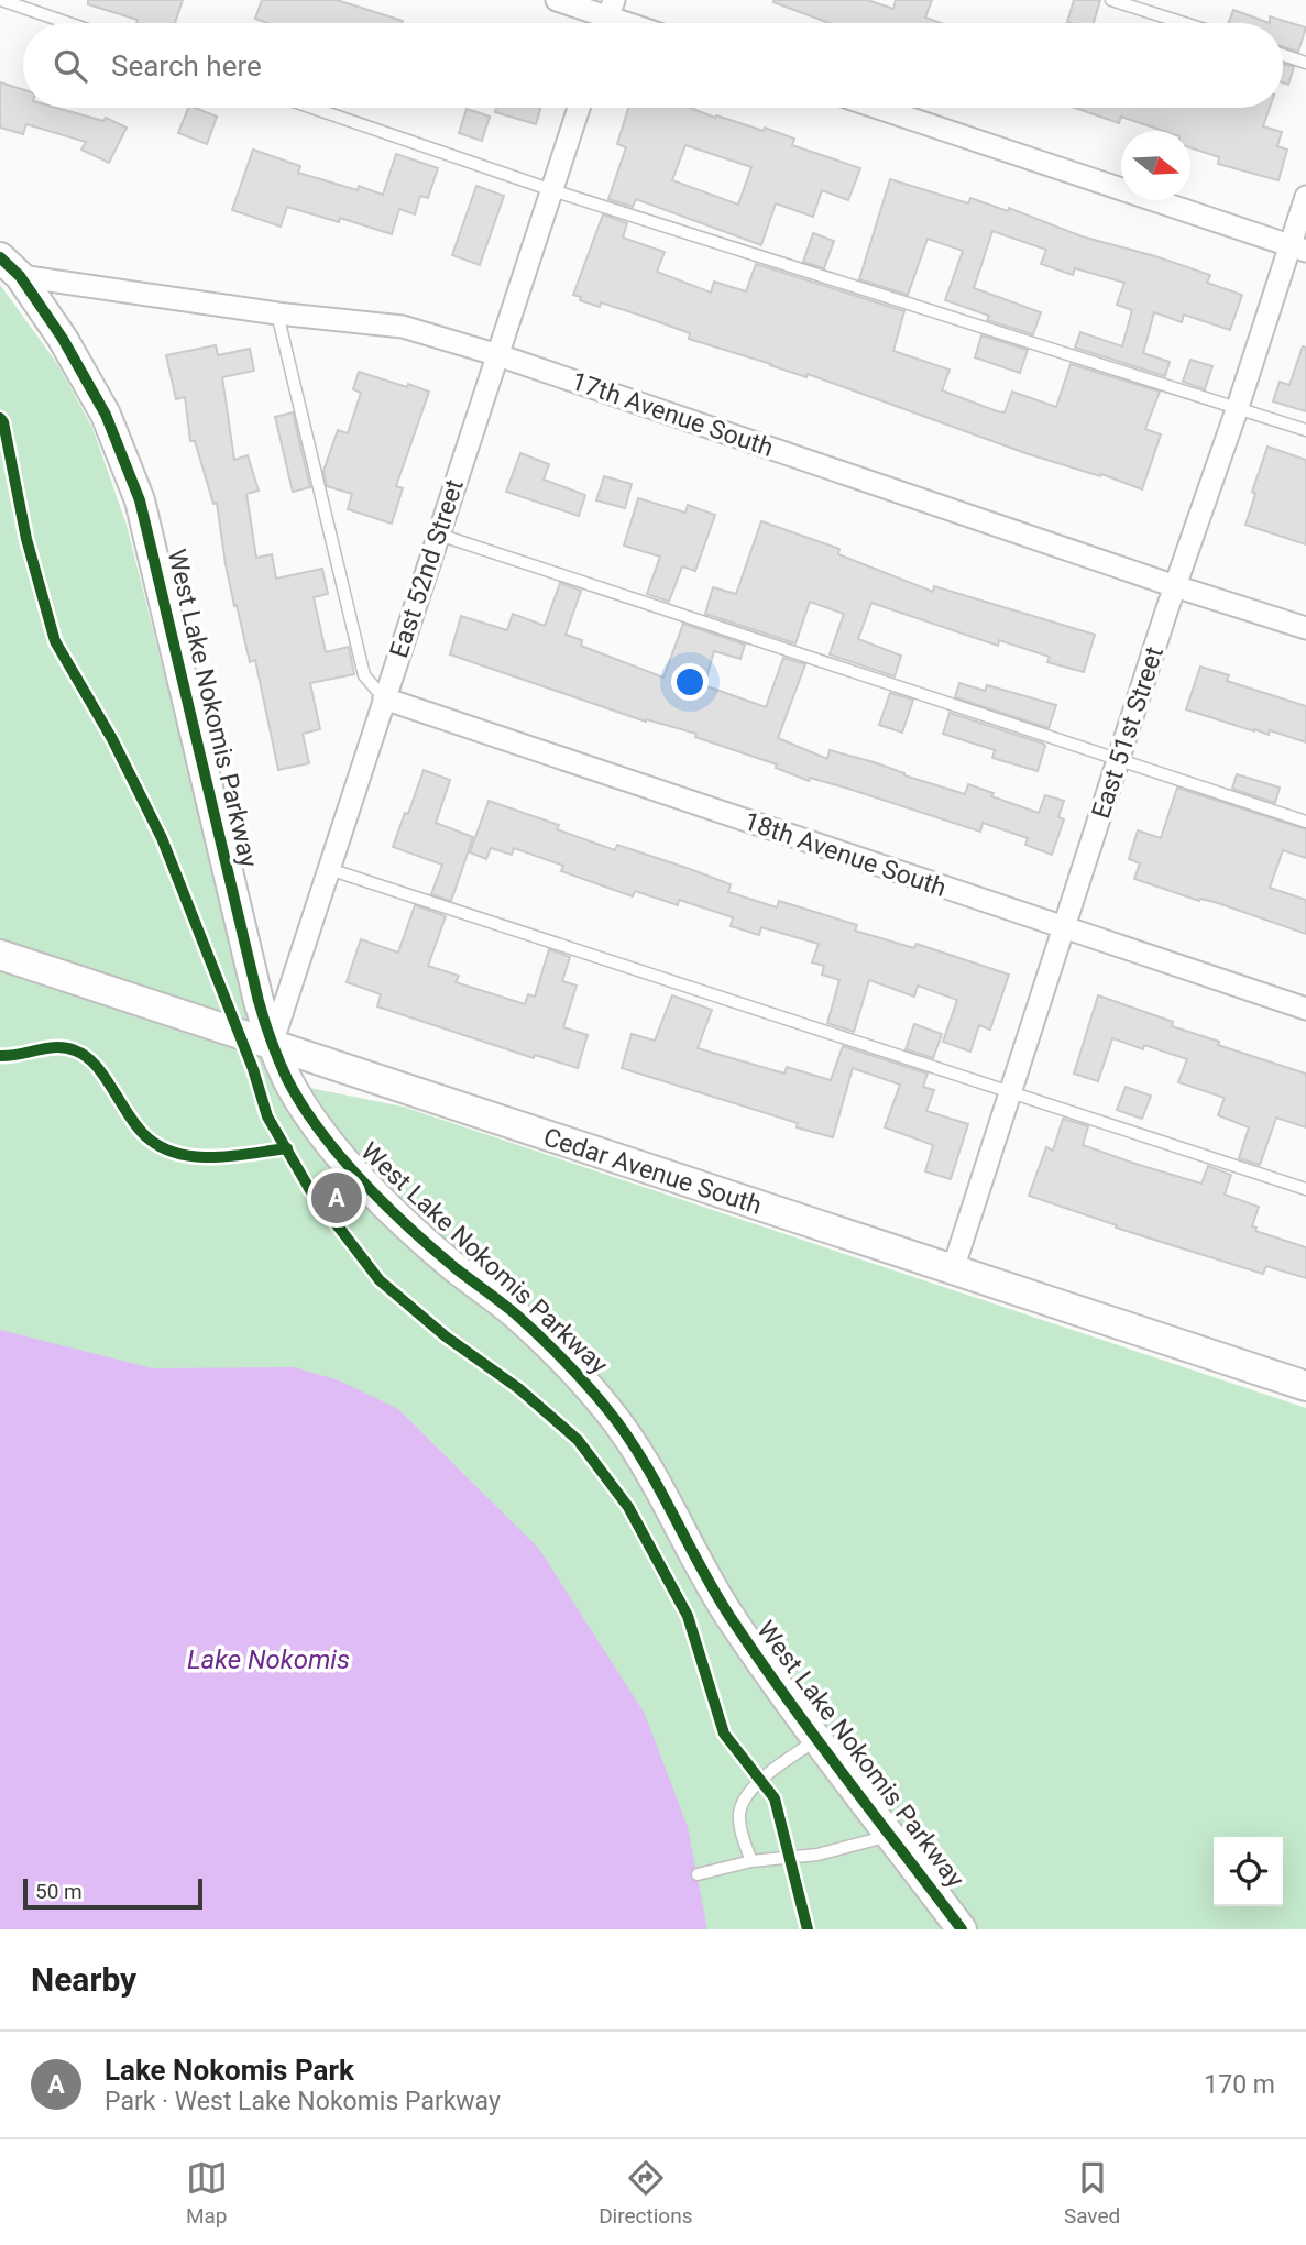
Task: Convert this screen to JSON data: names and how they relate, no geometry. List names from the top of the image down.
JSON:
{
  "streets": {
    "street": [
      "17th Avenue South",
      "East 52nd Street",
      "West Lake Nokomis Parkway",
      "East 51st Street",
      "18th Avenue South",
      "Cedar Avenue South"
    ]
  },
  "crossings": [
    ["17th Avenue South", "East 52nd Street"],
    ["17th Avenue South", "West Lake Nokomis Parkway"],
    ["17th Avenue South", "East 51st Street"],
    ["East 52nd Street", "West Lake Nokomis Parkway"],
    ["East 52nd Street", "18th Avenue South"],
    ["East 52nd Street", "Cedar Avenue South"],
    ["West Lake Nokomis Parkway", "Cedar Avenue South"],
    ["East 51st Street", "18th Avenue South"],
    ["East 51st Street", "Cedar Avenue South"]
  ],
  "water": ["Lake Nokomis"],
  "scale_bar": "50 m",
  "north": "right",
  "page": {
    "search": "Search here",
    "pins": "A",
    "scale": "50 m",
    "heading": "Nearby",
    "list": [
      {
        "mark": "A",
        "name": "Lake Nokomis Park",
        "note": "Park · West Lake Nokomis Parkway",
        "value": "170 m"
      }
    ],
    "nav": ["Map", "Directions", "Saved"]
  }
}
